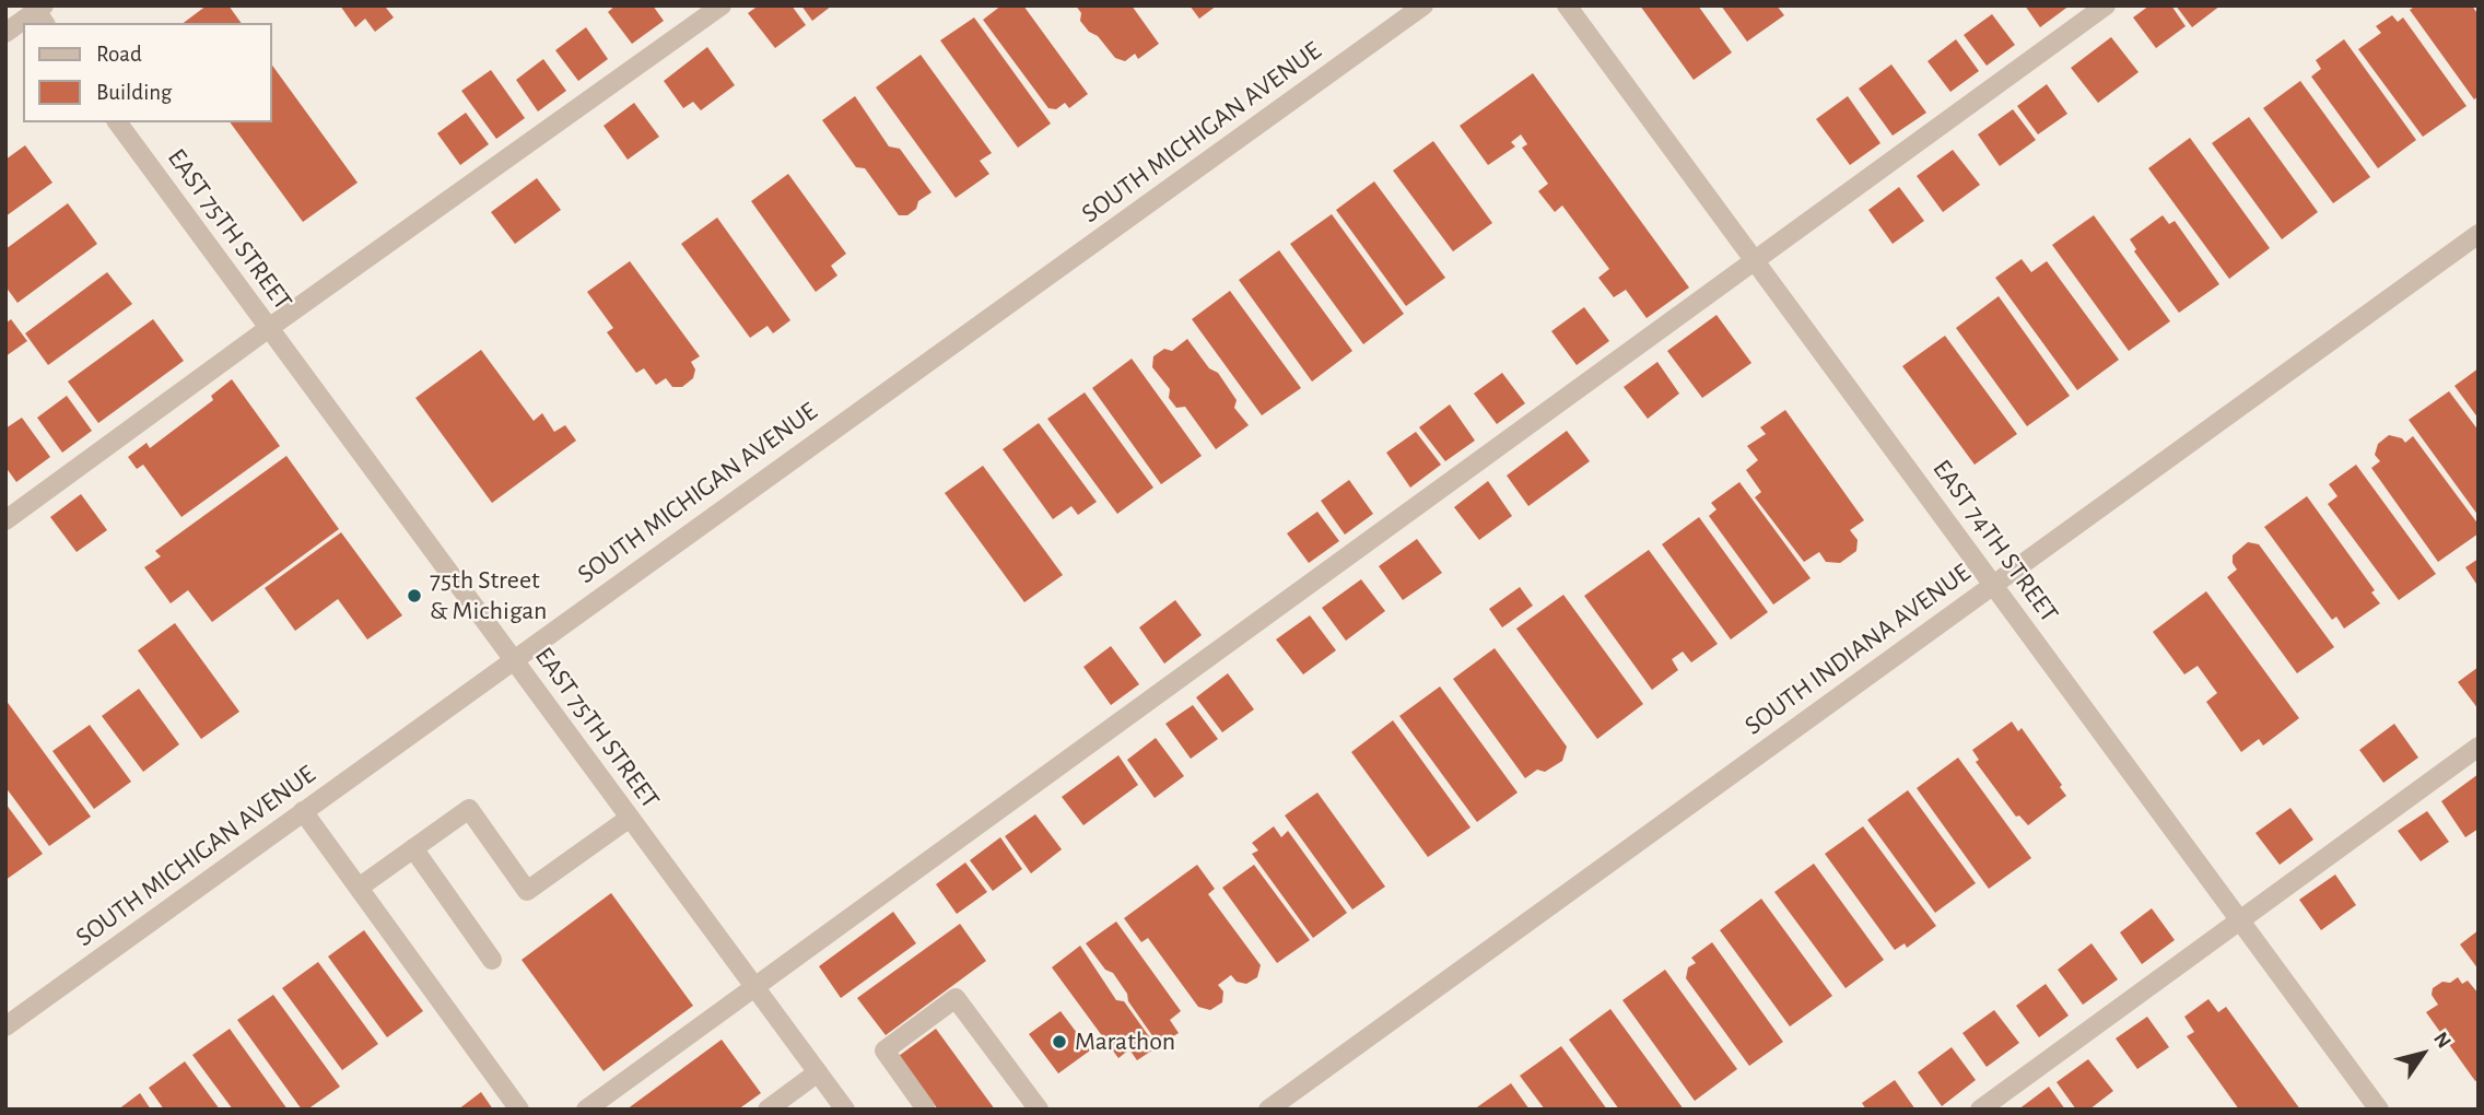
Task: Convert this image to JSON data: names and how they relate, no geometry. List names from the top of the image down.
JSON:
{
  "streets": {
    "street": [
      "SOUTH MICHIGAN AVENUE",
      "EAST 75TH STREET",
      "EAST 74TH STREET",
      "SOUTH INDIANA AVENUE"
    ]
  },
  "crossings": [
    ["SOUTH MICHIGAN AVENUE", "EAST 75TH STREET"],
    ["EAST 74TH STREET", "SOUTH INDIANA AVENUE"]
  ],
  "places": ["75th Street & Michigan", "Marathon"],
  "legend": ["Road", "Building"],
  "north": "top right"
}
